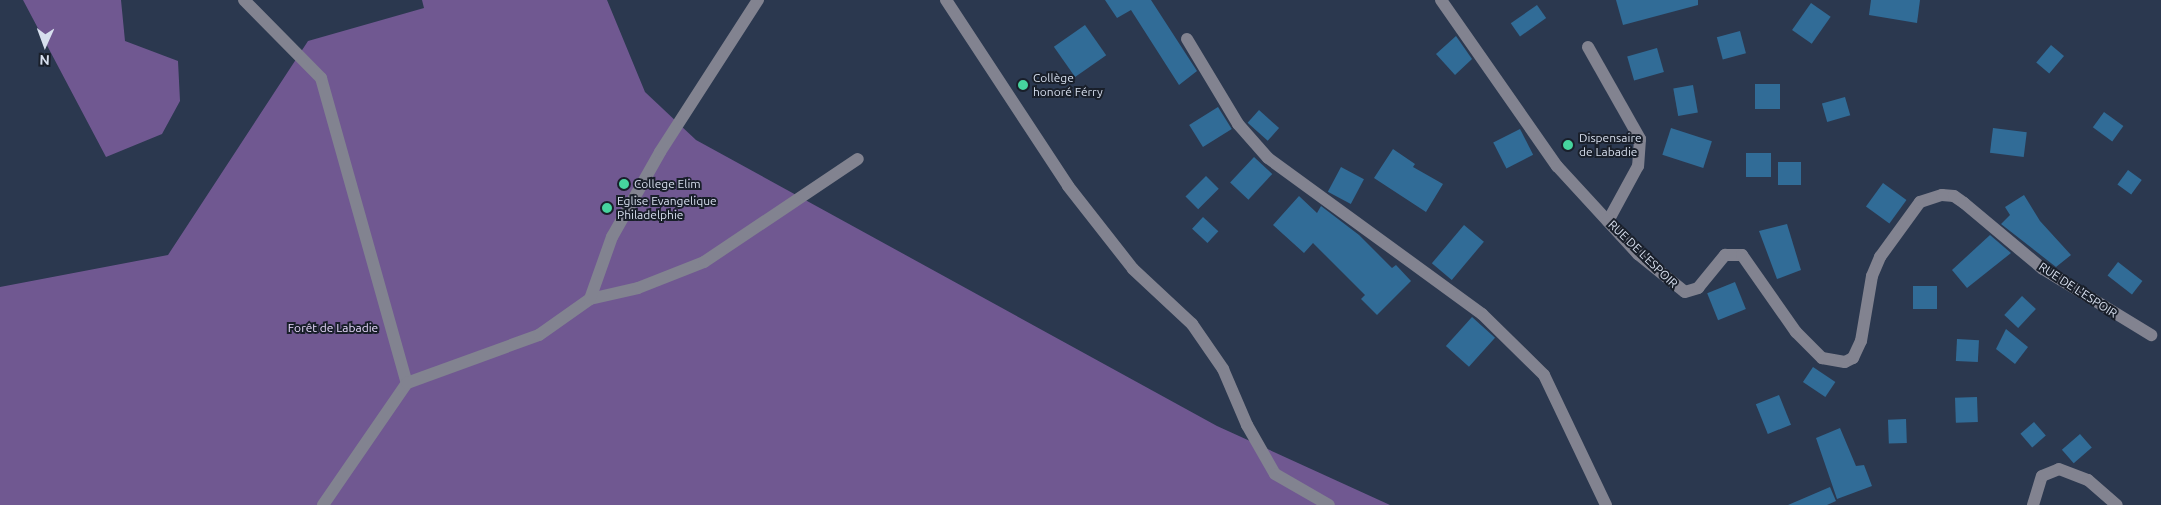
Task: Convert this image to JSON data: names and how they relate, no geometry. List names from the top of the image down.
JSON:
{
  "streets": {
    "street": ["RUE DE L'ESPOIR"]
  },
  "parks": ["Forêt de Labadie"],
  "places": [
    "Collège honoré Férry",
    "Dispensaire de Labadie",
    "College Elim",
    "Eglise Evangelique Philadelphie"
  ],
  "north": "bottom"
}
